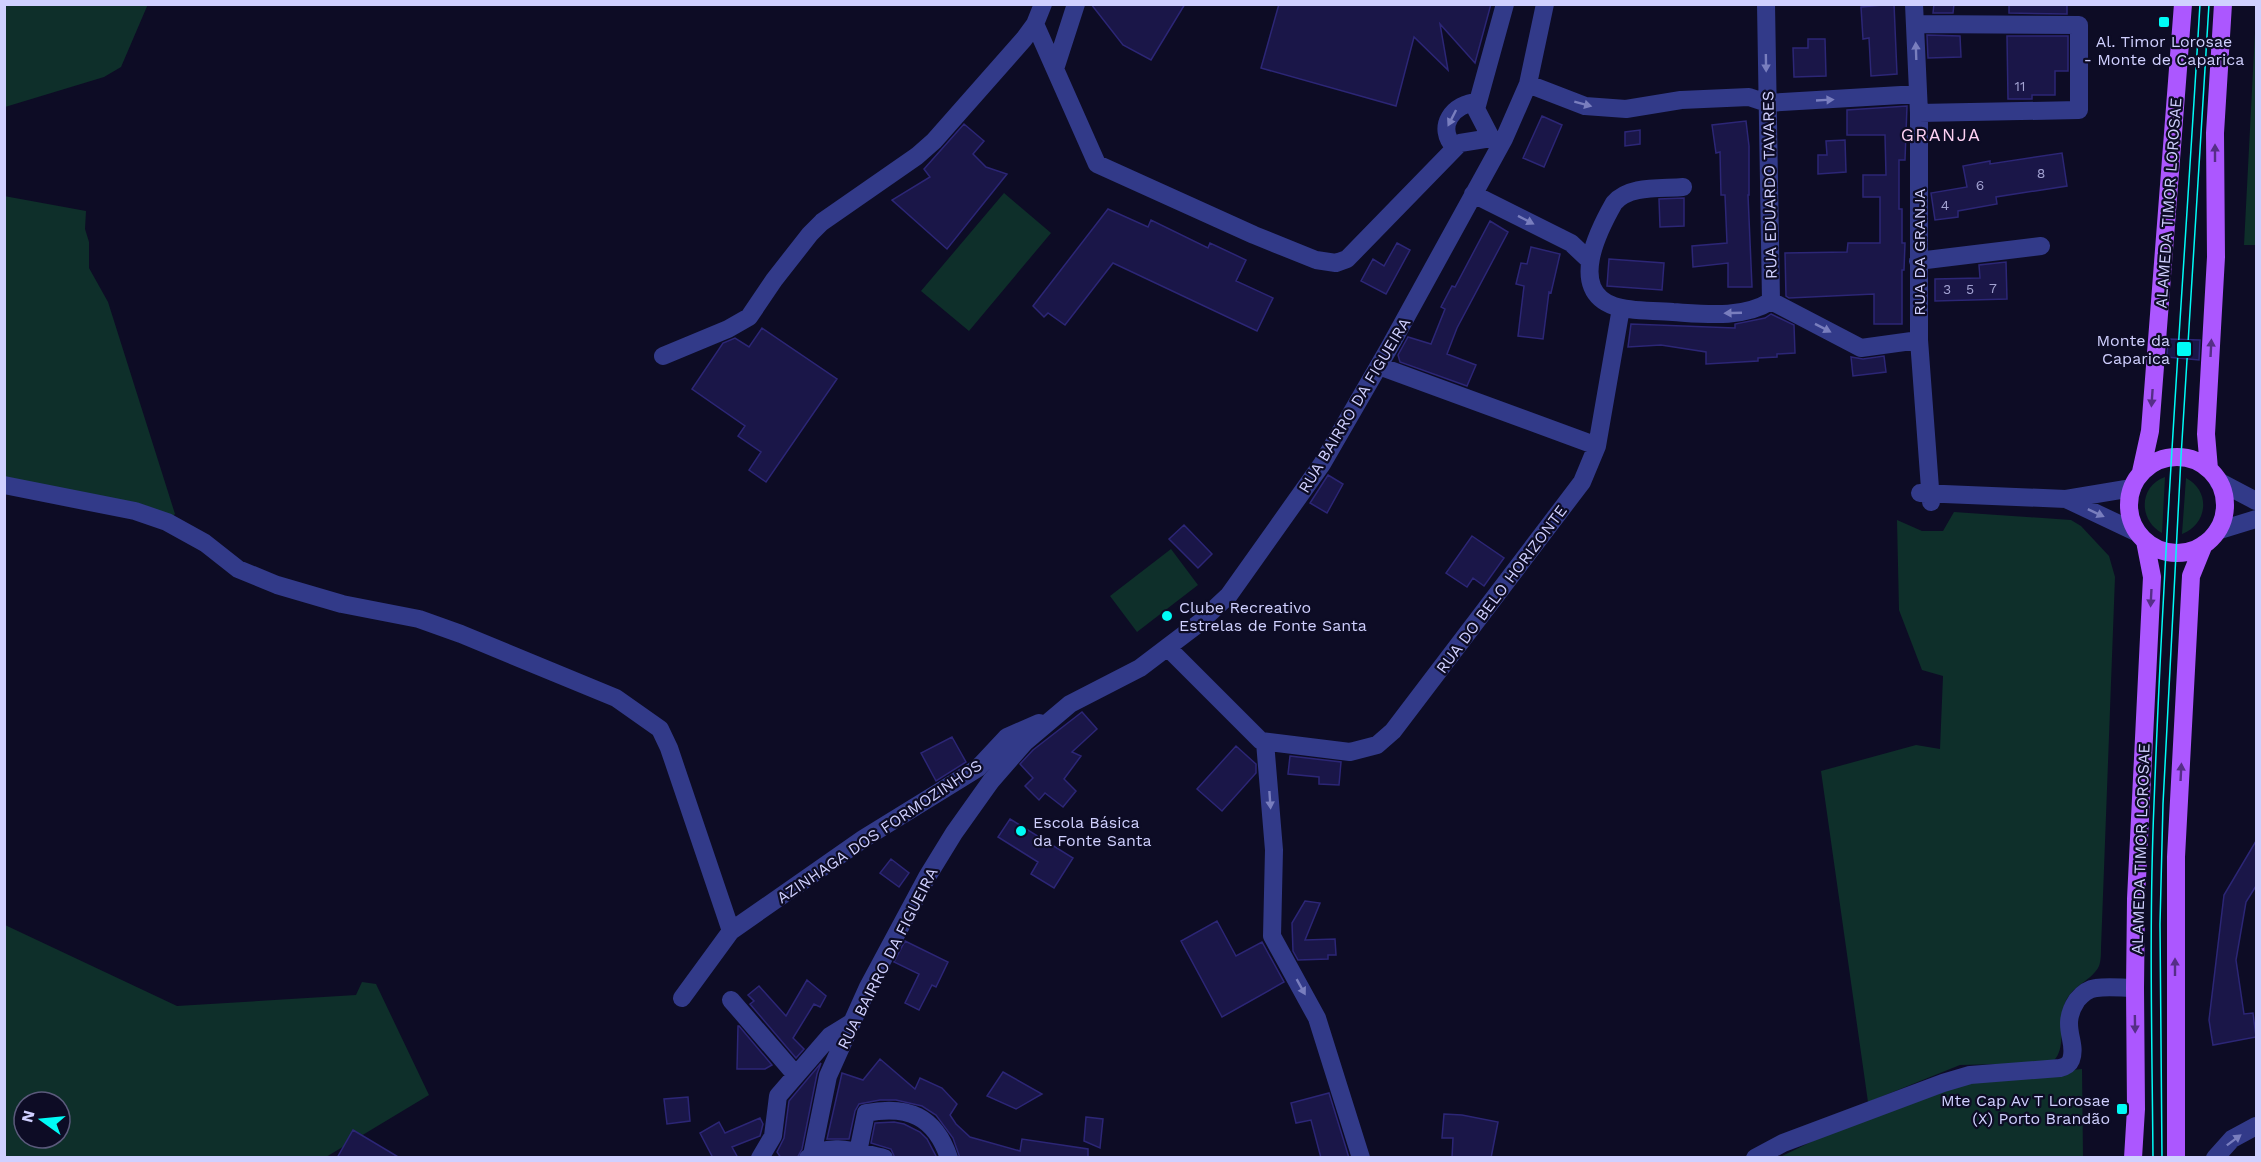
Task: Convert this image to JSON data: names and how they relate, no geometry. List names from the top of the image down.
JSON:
{
  "streets": {
    "main road": ["ALAMEDA TIMOR LOROSAE"],
    "street": [
      "RUA EDUARDO TAVARES",
      "RUA DA GRANJA",
      "RUA BAIRRO DA FIGUEIRA",
      "RUA DO BELO HORIZONTE",
      "AZINHAGA DOS FORMOZINHOS"
    ]
  },
  "crossings": [
    ["RUA EDUARDO TAVARES", "RUA DA GRANJA"],
    ["RUA EDUARDO TAVARES", "RUA DO BELO HORIZONTE"],
    ["RUA BAIRRO DA FIGUEIRA", "AZINHAGA DOS FORMOZINHOS"]
  ],
  "districts": ["GRANJA"],
  "places": {
    "transit": ["Al. Timor Lorosae - Monte de Caparica", "Monte da Caparica", "Mte Cap Av T Lorosae (X) Porto Brandão"],
    "other": ["Clube Recreativo Estrelas de Fonte Santa", "Escola Básica da Fonte Santa"]
  },
  "house_numbers": [
    "11",
    "8",
    "6",
    "4",
    "7",
    "3",
    "5"
  ],
  "north": "left"
}
